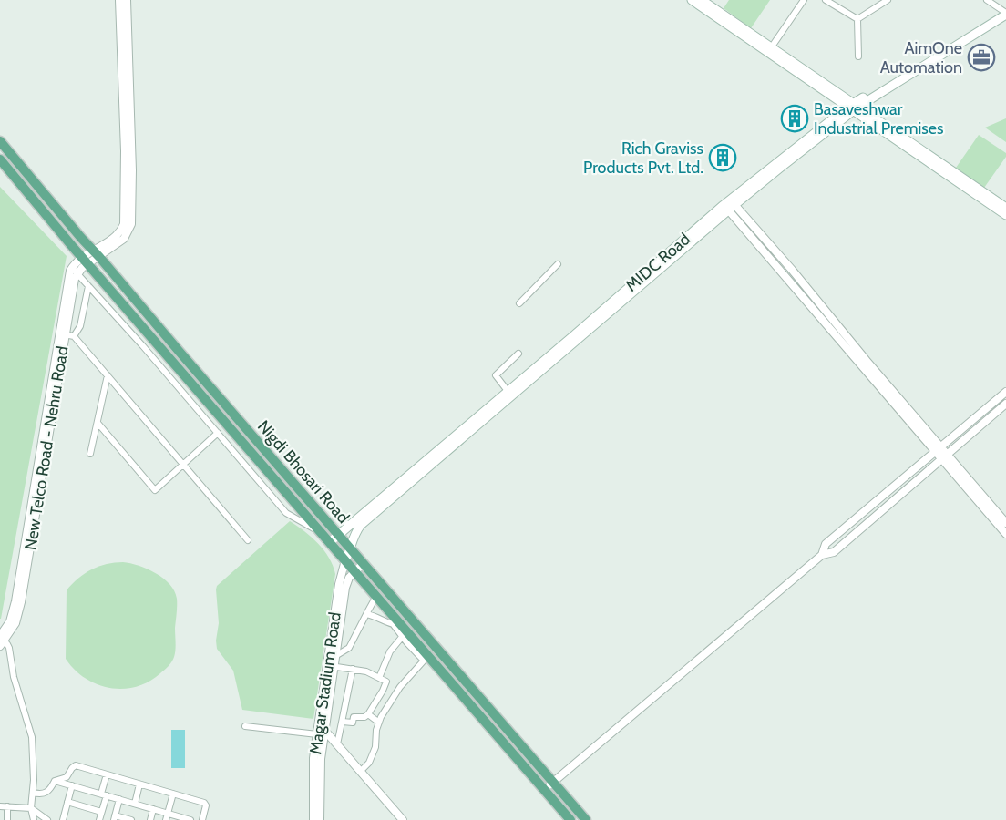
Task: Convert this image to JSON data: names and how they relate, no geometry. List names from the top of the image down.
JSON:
{
  "streets": {
    "main road": ["Nigdi Bhosari Road", "Magar Stadium Road"],
    "street": ["New Telco Road - Nehru Road"]
  },
  "crossings": [
    ["Nigdi Bhosari Road", "Magar Stadium Road"]
  ],
  "places": {
    "office": ["AimOne Automation"],
    "building": ["Basaveshwar Industrial Premises", "Rich Graviss Products Pvt. Ltd."]
  }
}
